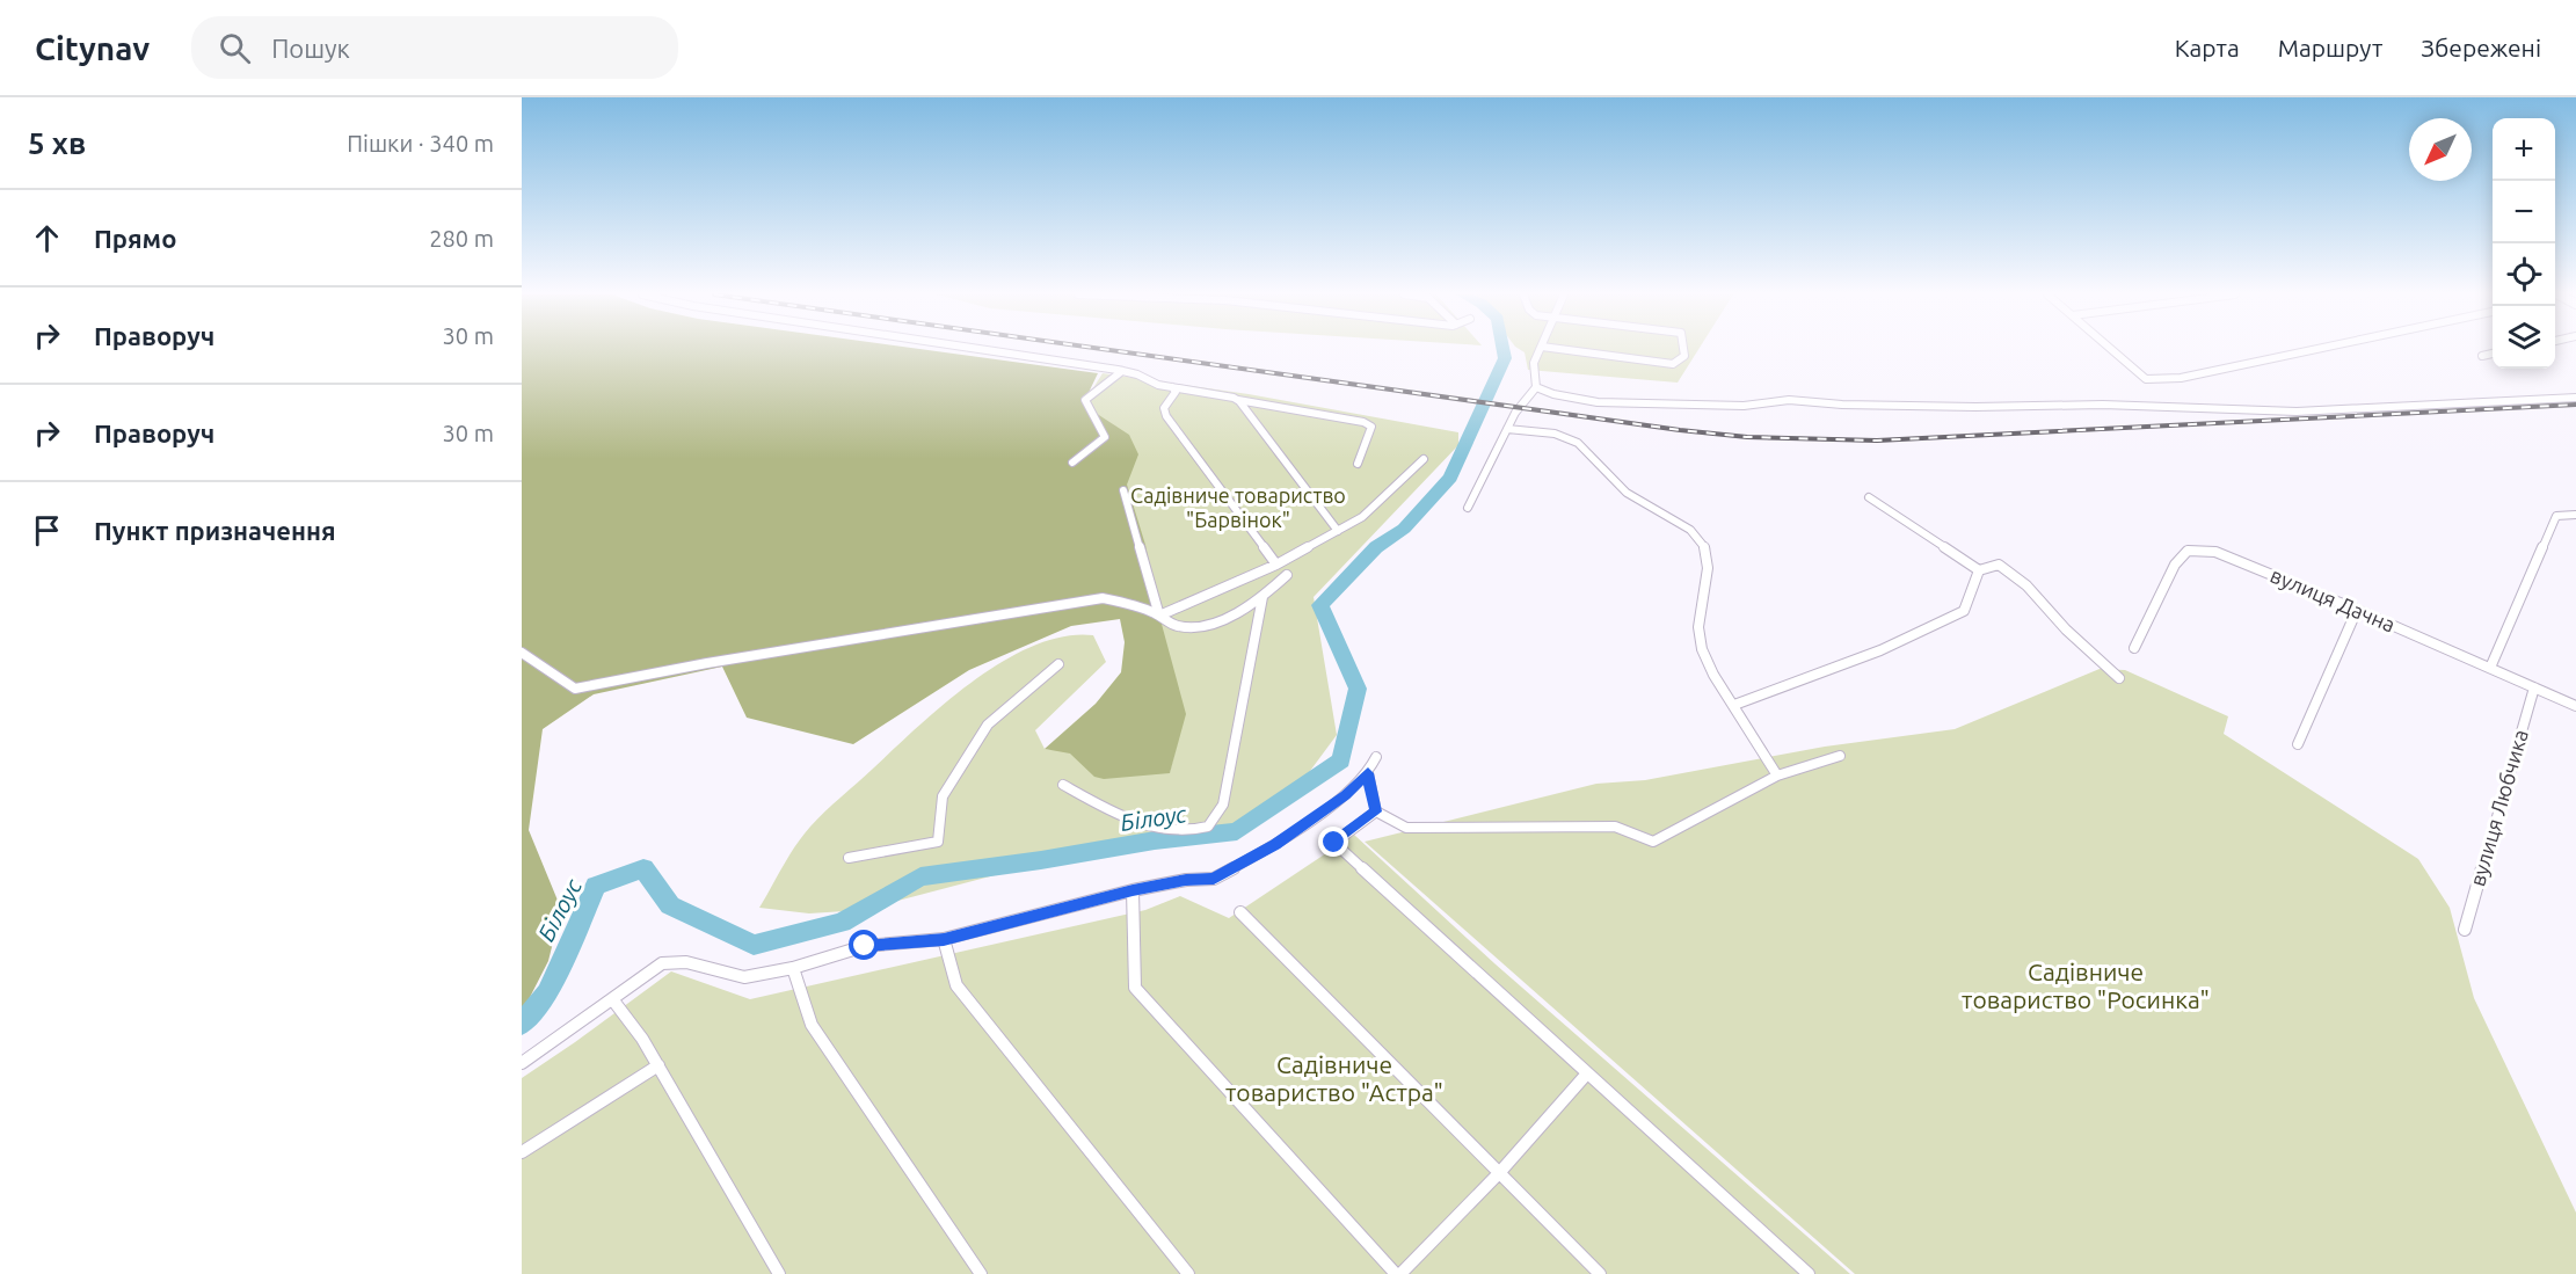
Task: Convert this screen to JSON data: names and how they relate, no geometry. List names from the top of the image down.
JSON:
{
  "streets": {
    "street": ["вулиця Дачна", "вулиця Любчика"]
  },
  "crossings": [
    ["вулиця Дачна", "вулиця Любчика"]
  ],
  "water": ["Білоус"],
  "parks": ["Садівниче товариство \"Барвінок\"", "Садівниче товариство \"Росинка\"", "Садівниче товариство \"Астра\""],
  "north": "bottom left",
  "page": {
    "header": "Citynav",
    "search": "Пошук",
    "nav": ["Карта", "Маршрут", "Збережені"],
    "heading": ["5 хв", "Пішки · 340 m"],
    "map_buttons": ["+", "−"],
    "list": [
      ["Прямо", "280 m"],
      ["Праворуч", "30 m"],
      ["Праворуч", "30 m"],
      "Пункт призначення"
    ]
  }
}
